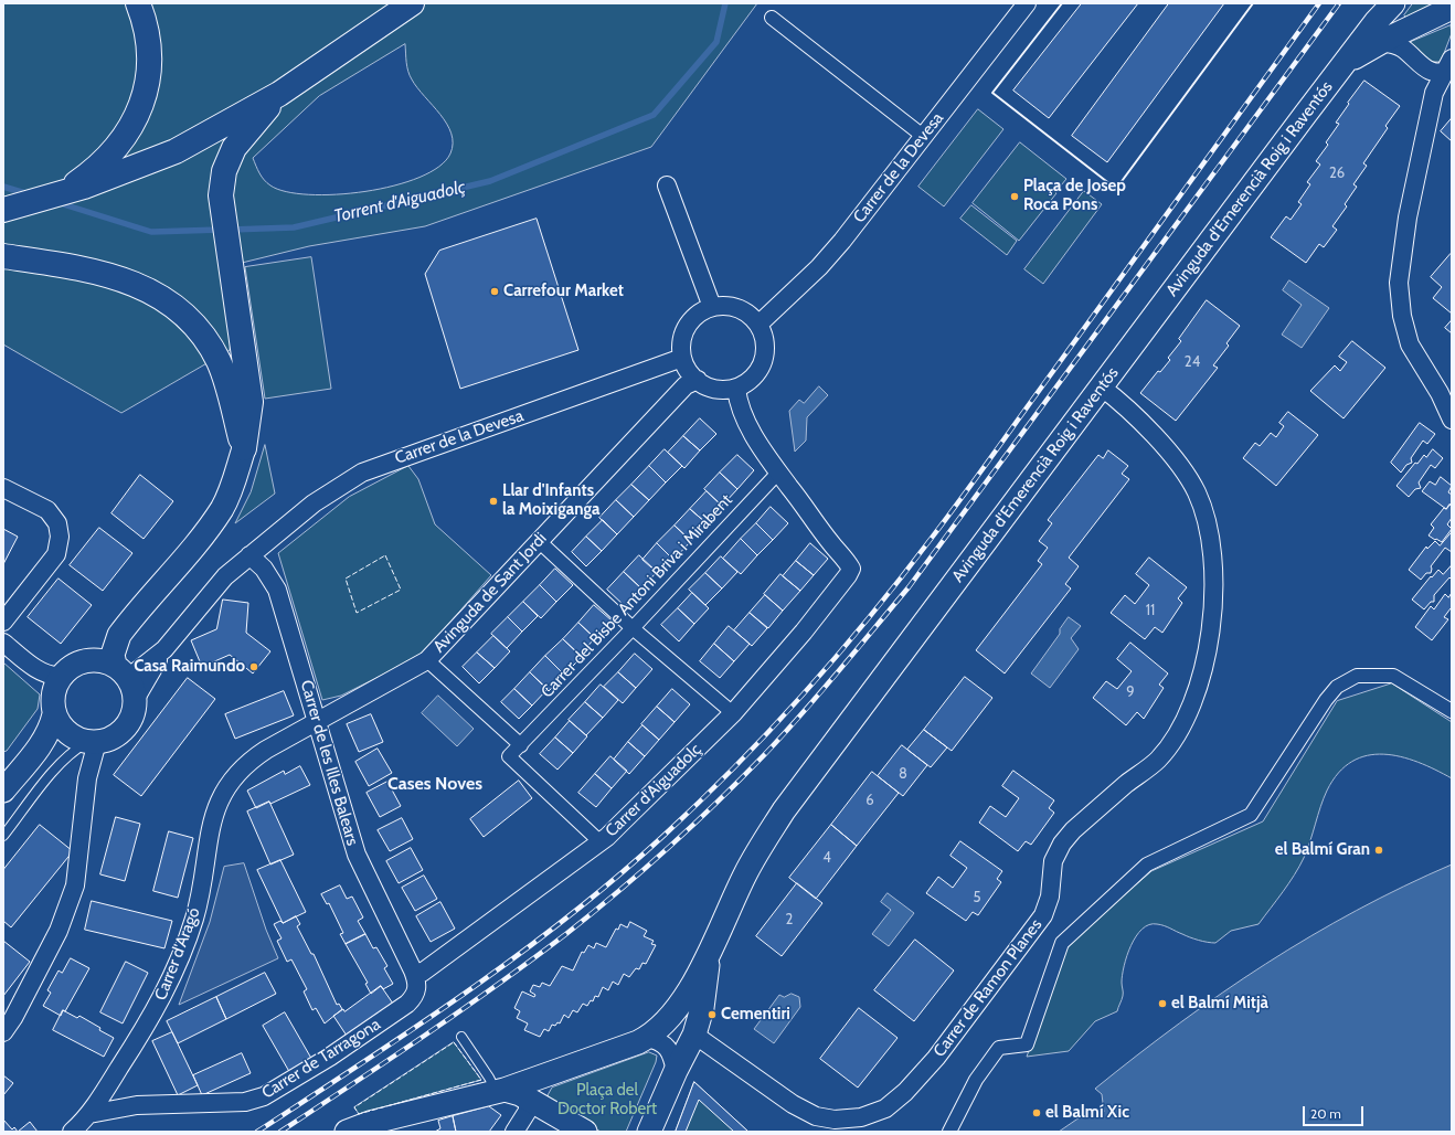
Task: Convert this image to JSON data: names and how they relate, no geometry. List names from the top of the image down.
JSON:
{
  "streets": {
    "street": [
      "Carrer de la Devesa",
      "Avinguda d'Emerencià Roig i Raventós",
      "Avinguda de Sant Jordi",
      "Carrer del Bisbe Antoni Briva i Mirabent",
      "Carrer de les Illes Balears",
      "Carrer d'Aiguadolç",
      "Carrer d'Aragó",
      "Carrer de Ramon Planes",
      "Carrer de Tarragona"
    ]
  },
  "crossings": [
    ["Carrer de la Devesa", "Avinguda de Sant Jordi"],
    ["Carrer de la Devesa", "Carrer de les Illes Balears"],
    ["Avinguda d'Emerencià Roig i Raventós", "Carrer de Ramon Planes"],
    ["Avinguda de Sant Jordi", "Carrer de les Illes Balears"],
    ["Avinguda de Sant Jordi", "Carrer d'Aragó"],
    ["Carrer del Bisbe Antoni Briva i Mirabent", "Carrer d'Aiguadolç"],
    ["Carrer de les Illes Balears", "Carrer d'Aiguadolç"],
    ["Carrer de les Illes Balears", "Carrer d'Aragó"],
    ["Carrer de les Illes Balears", "Carrer de Tarragona"],
    ["Carrer d'Aiguadolç", "Carrer de Tarragona"],
    ["Carrer d'Aragó", "Carrer de Tarragona"]
  ],
  "districts": ["Cases Noves"],
  "water": ["Torrent d'Aiguadolç"],
  "parks": ["Plaça del Doctor Robert"],
  "places": [
    "Plaça de Josep Roca Pons",
    "Carrefour Market",
    "Llar d'Infants la Moixiganga",
    "Casa Raimundo",
    "el Balmí Gran",
    "el Balmí Mitjà",
    "Cementiri",
    "el Balmí Xic"
  ],
  "house_numbers": [
    "26",
    "24",
    "11",
    "9",
    "8",
    "6",
    "4",
    "5",
    "2"
  ],
  "scale_bar": "20 m"
}
